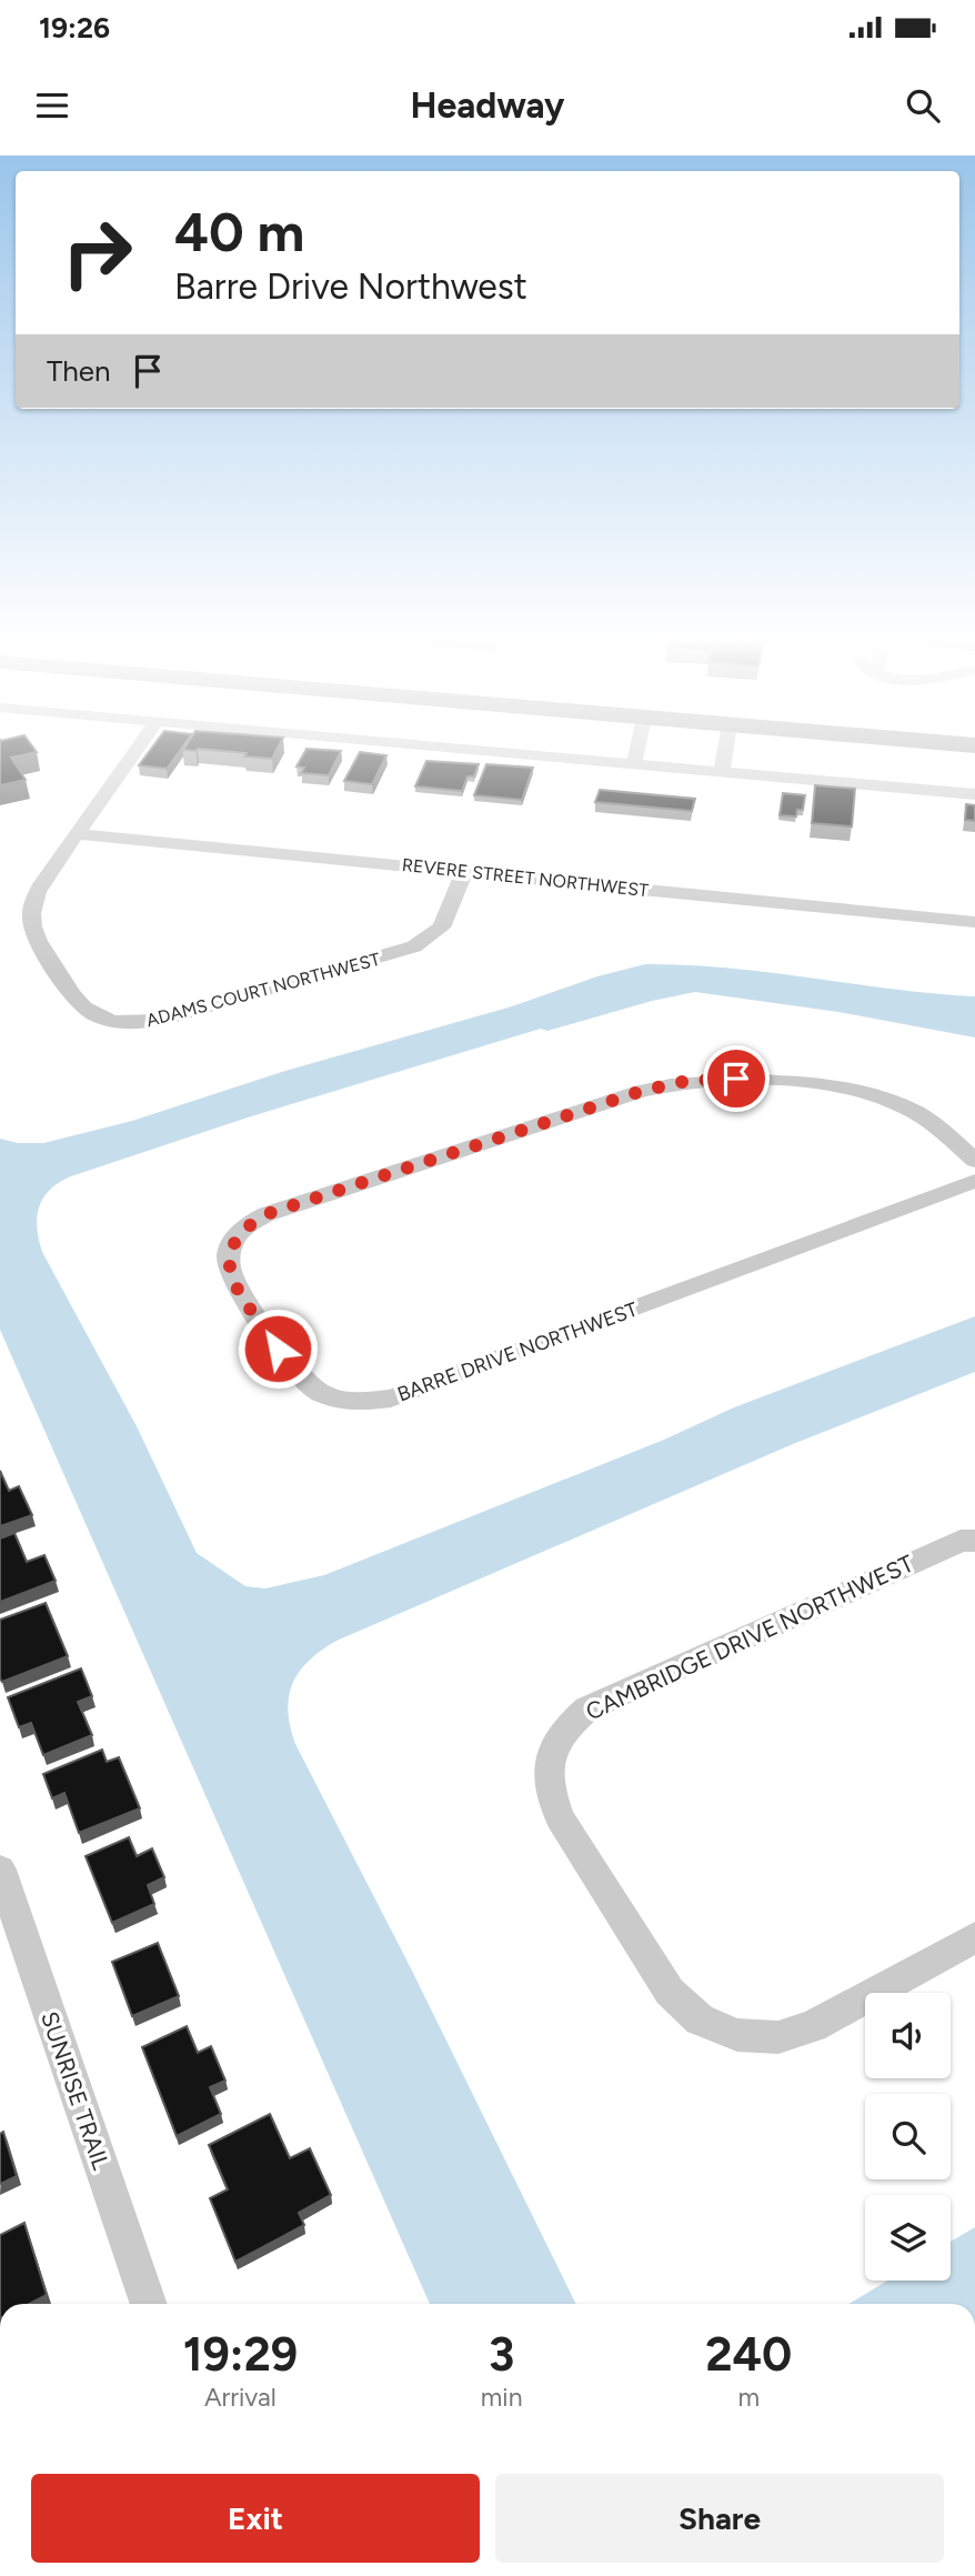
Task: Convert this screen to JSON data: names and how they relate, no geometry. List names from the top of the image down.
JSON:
{
  "streets": {
    "street": [
      "REVERE STREET NORTHWEST",
      "ADAMS COURT NORTHWEST",
      "BARRE DRIVE NORTHWEST",
      "CAMBRIDGE DRIVE NORTHWEST",
      "SUNRISE TRAIL"
    ]
  },
  "crossings": [
    ["REVERE STREET NORTHWEST", "ADAMS COURT NORTHWEST"]
  ],
  "page": {
    "status": "19:26",
    "header": "Headway",
    "turn": ["40 m", "Barre Drive Northwest"],
    "then": "Then",
    "eta": [
      "19:29",
      "Arrival",
      "3",
      "min",
      "240",
      "m"
    ],
    "buttons": ["Exit", "Share"]
  }
}
